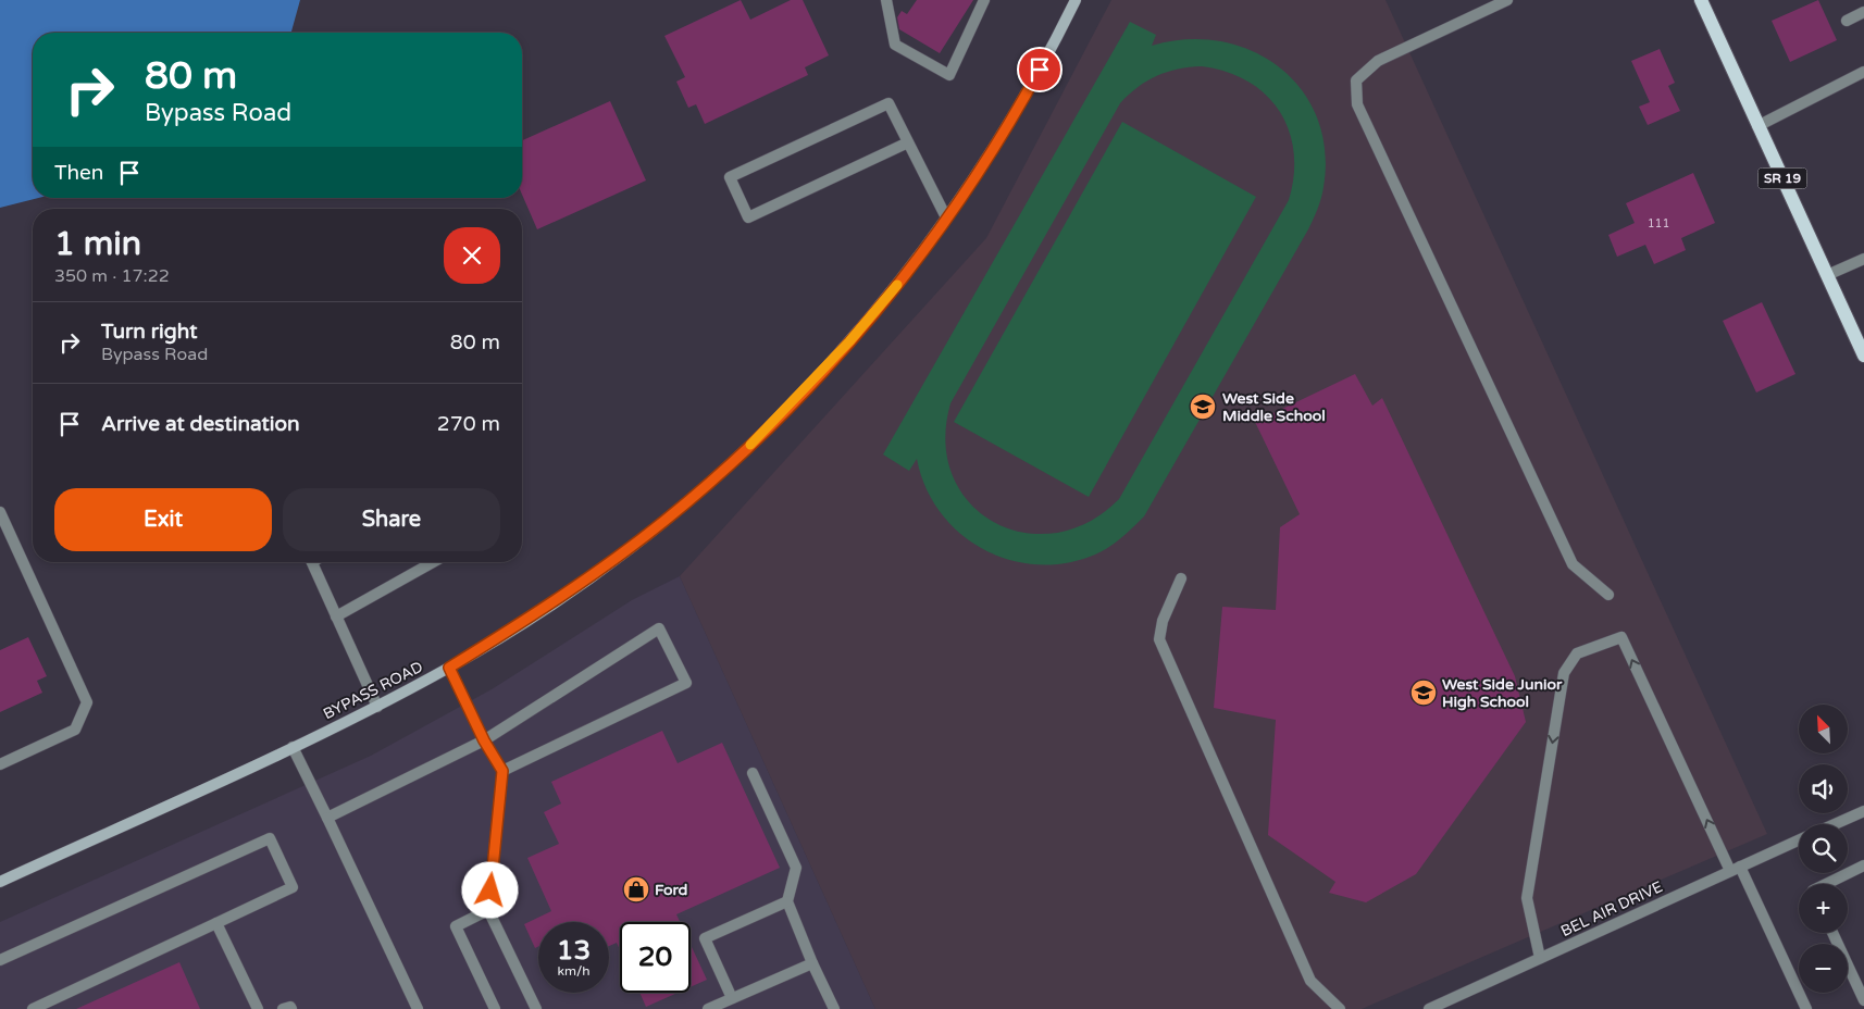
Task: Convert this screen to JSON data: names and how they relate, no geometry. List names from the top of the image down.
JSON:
{
  "streets": {
    "main road": ["SR 19", "BYPASS ROAD"],
    "street": ["BEL AIR DRIVE"]
  },
  "places": {
    "school or university": ["West Side Middle School", "West Side Junior High School"],
    "shop": ["Ford"]
  },
  "house_numbers": ["111"],
  "north": "top left",
  "page": {
    "turn": ["80 m", "Bypass Road"],
    "then": "Then",
    "heading": ["1 min", "350 m · 17:22"],
    "list": [
      {
        "name": "Turn right",
        "note": "Bypass Road",
        "value": "80 m"
      },
      {
        "name": "Arrive at destination",
        "value": "270 m"
      }
    ],
    "buttons": ["Exit", "Share"],
    "map_buttons": ["+", "−"],
    "speed": "13 km/h",
    "limit": "20"
  }
}
